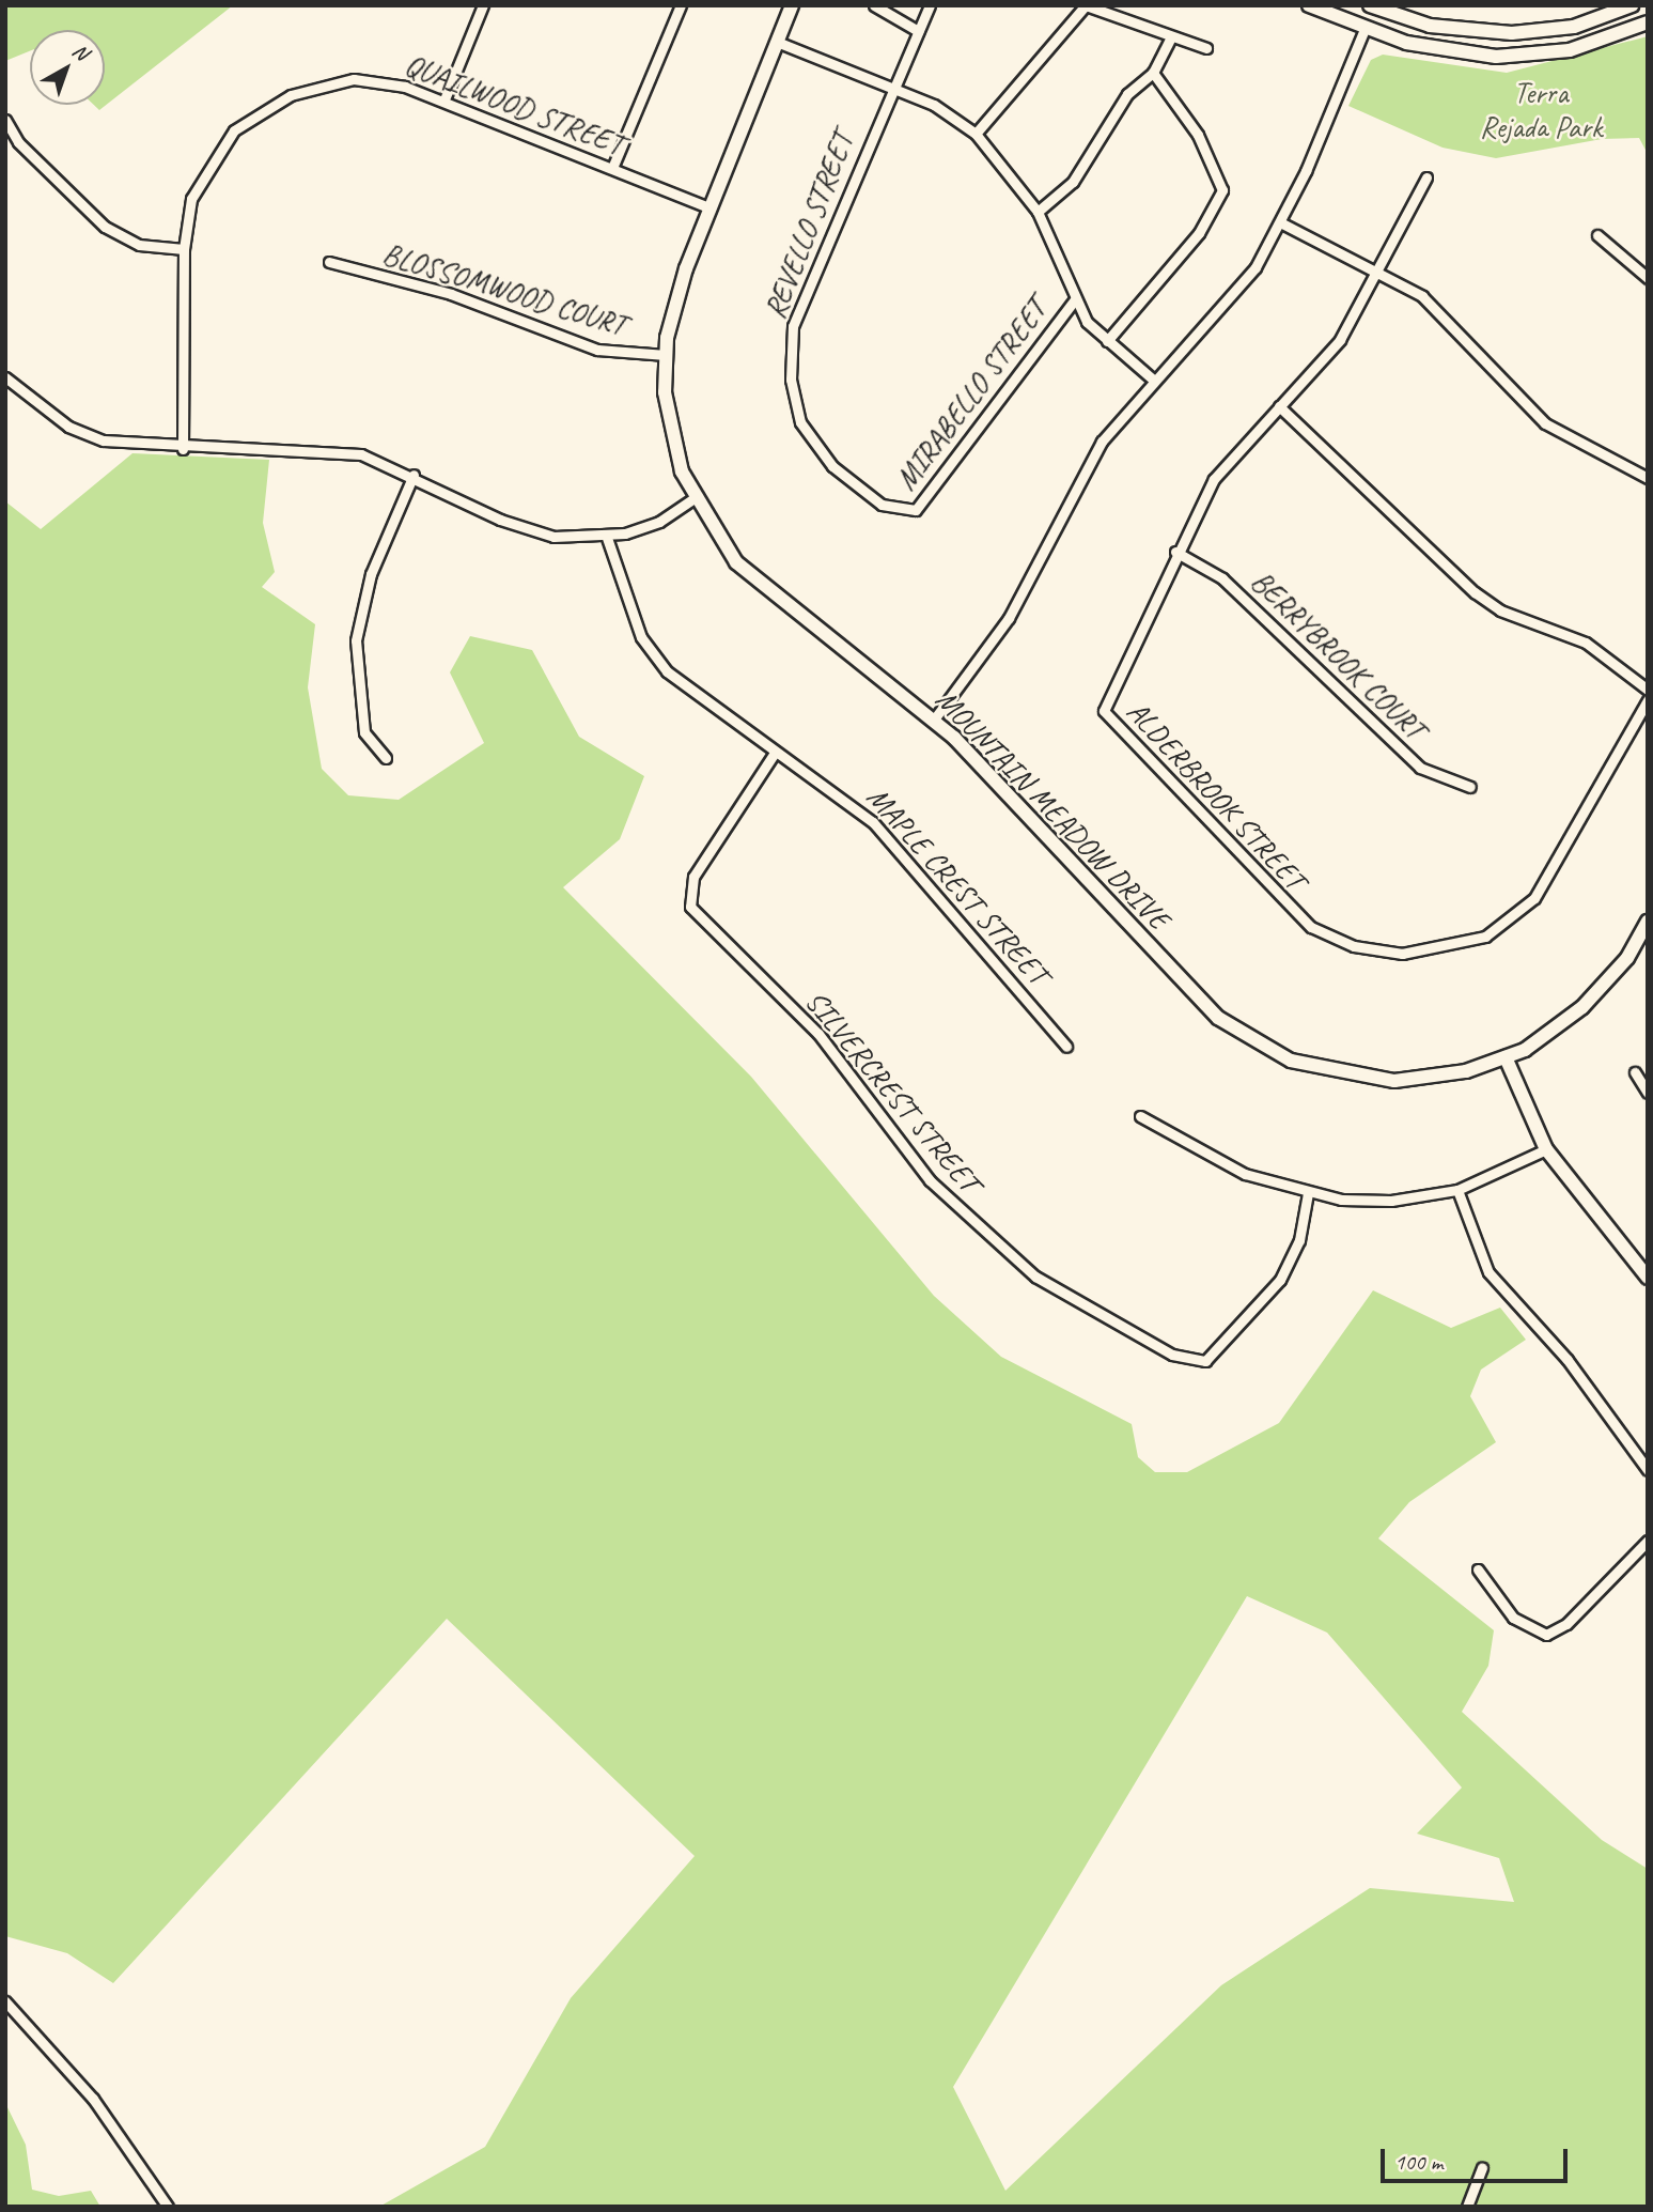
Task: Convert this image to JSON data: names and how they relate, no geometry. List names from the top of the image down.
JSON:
{
  "streets": {
    "street": [
      "QUAILWOOD STREET",
      "REVELLO STREET",
      "BLOSSOMWOOD COURT",
      "MIRABELLO STREET",
      "BERRYBROOK COURT",
      "ALDERBROOK STREET",
      "MOUNTAIN MEADOW DRIVE",
      "MAPLE CREST STREET",
      "SILVERCREST STREET"
    ]
  },
  "crossings": [
    ["QUAILWOOD STREET", "MOUNTAIN MEADOW DRIVE"],
    ["REVELLO STREET", "MIRABELLO STREET"],
    ["BLOSSOMWOOD COURT", "MOUNTAIN MEADOW DRIVE"],
    ["BERRYBROOK COURT", "ALDERBROOK STREET"],
    ["MAPLE CREST STREET", "SILVERCREST STREET"]
  ],
  "parks": ["Terra Rejada Park"],
  "scale_bar": "100 m",
  "north": "top right"
}
